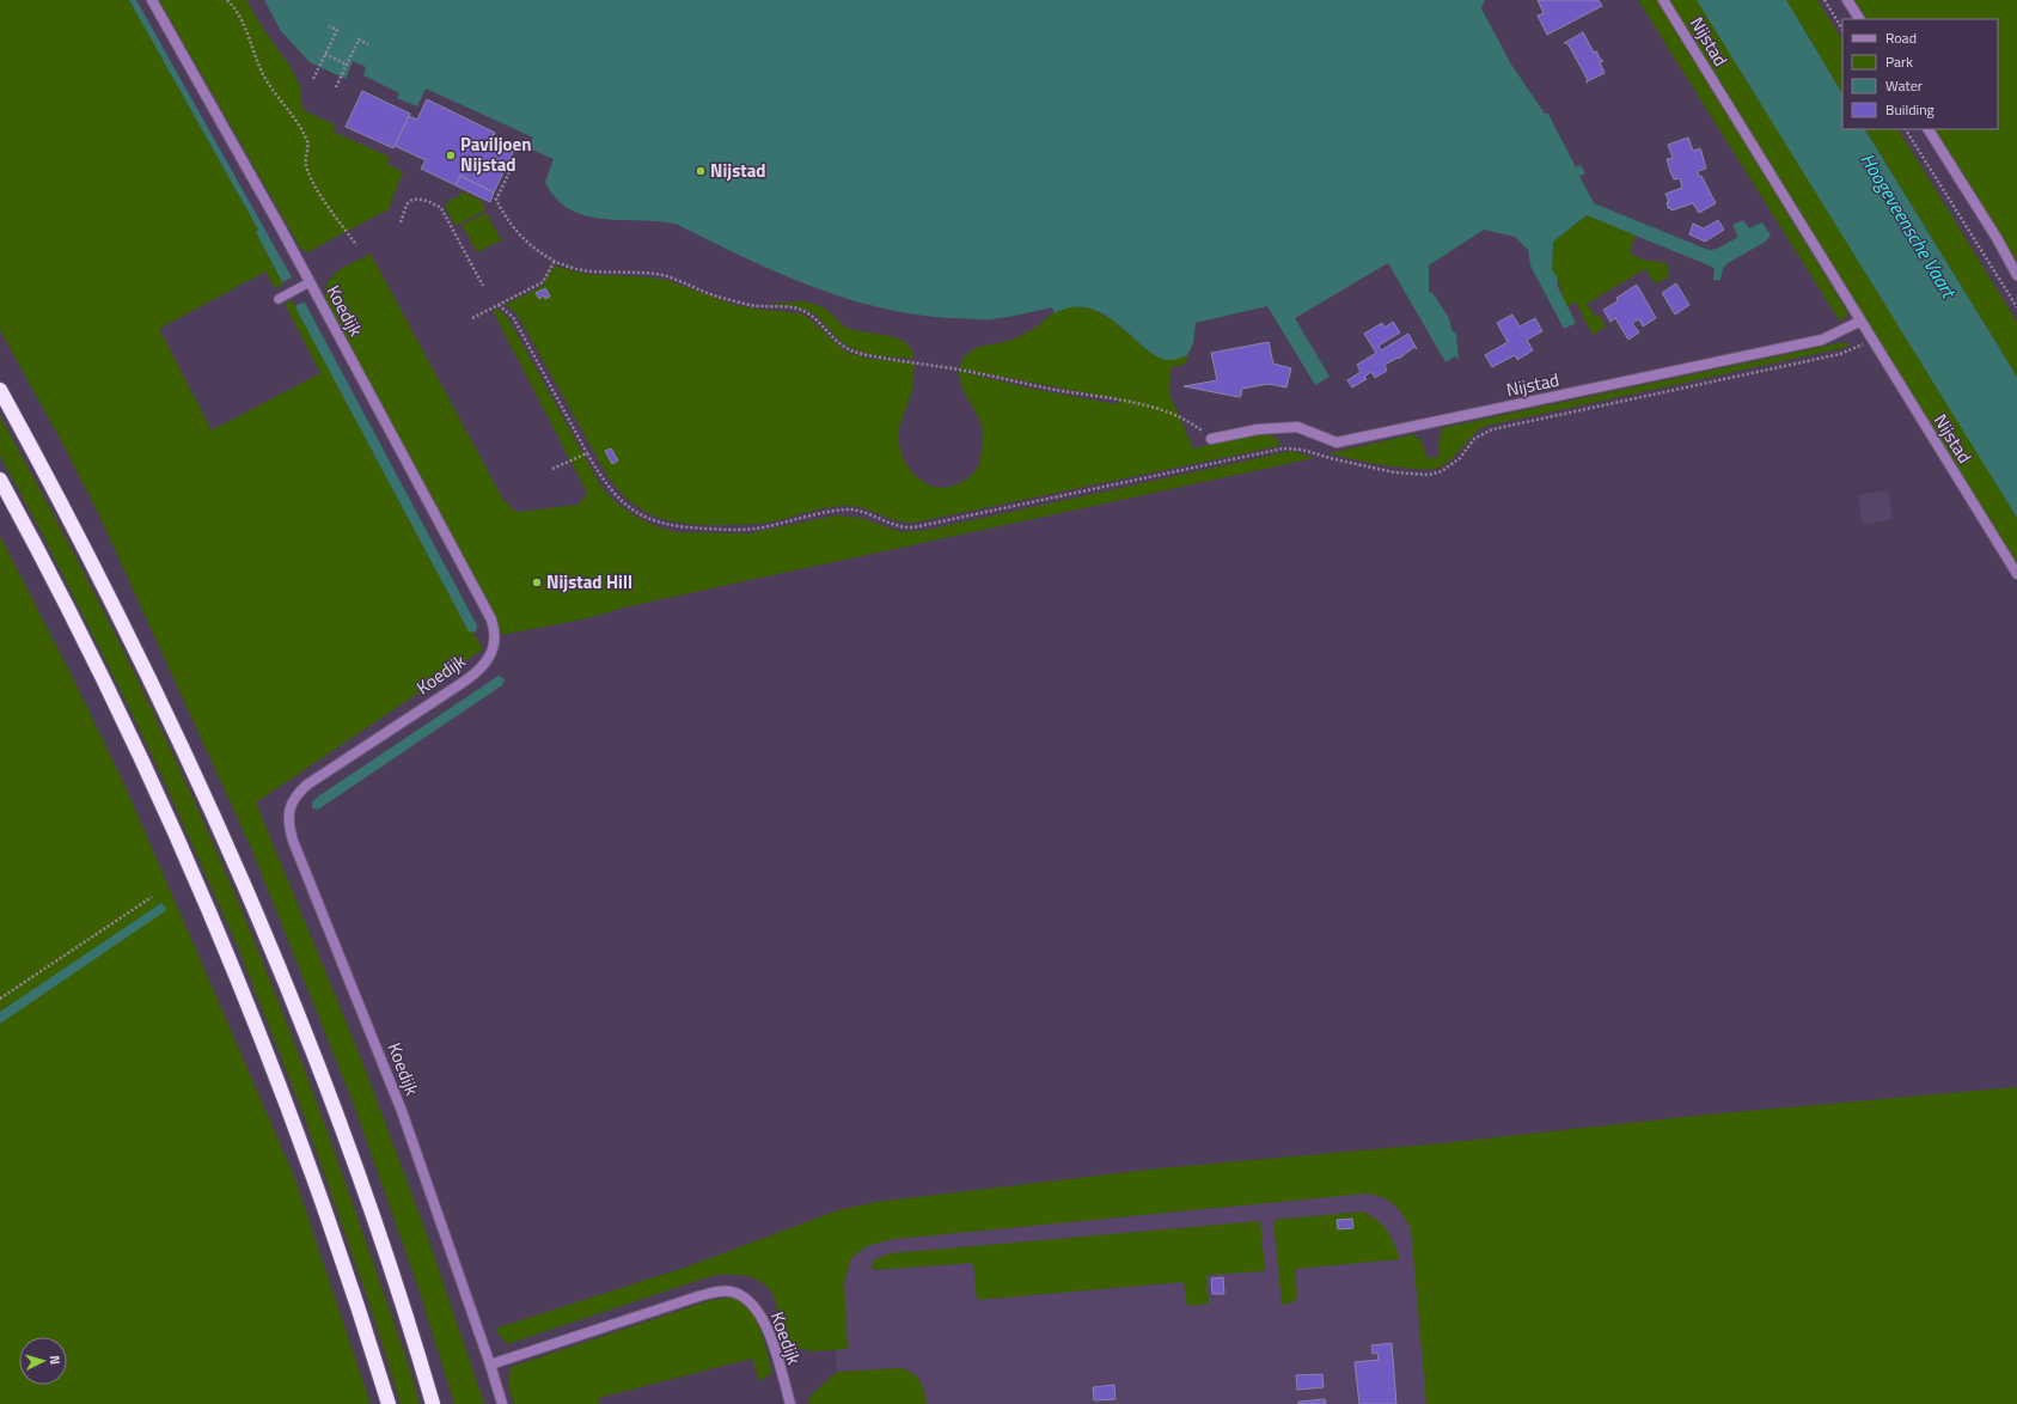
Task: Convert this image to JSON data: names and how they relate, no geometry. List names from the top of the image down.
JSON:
{
  "streets": {
    "street": ["Nijstad", "Koedijk"]
  },
  "water": ["Hoogeveensche Vaart"],
  "places": ["Paviljoen Nijstad", "Nijstad", "Nijstad Hill"],
  "legend": [
    "Road",
    "Park",
    "Water",
    "Building"
  ],
  "north": "right"
}
